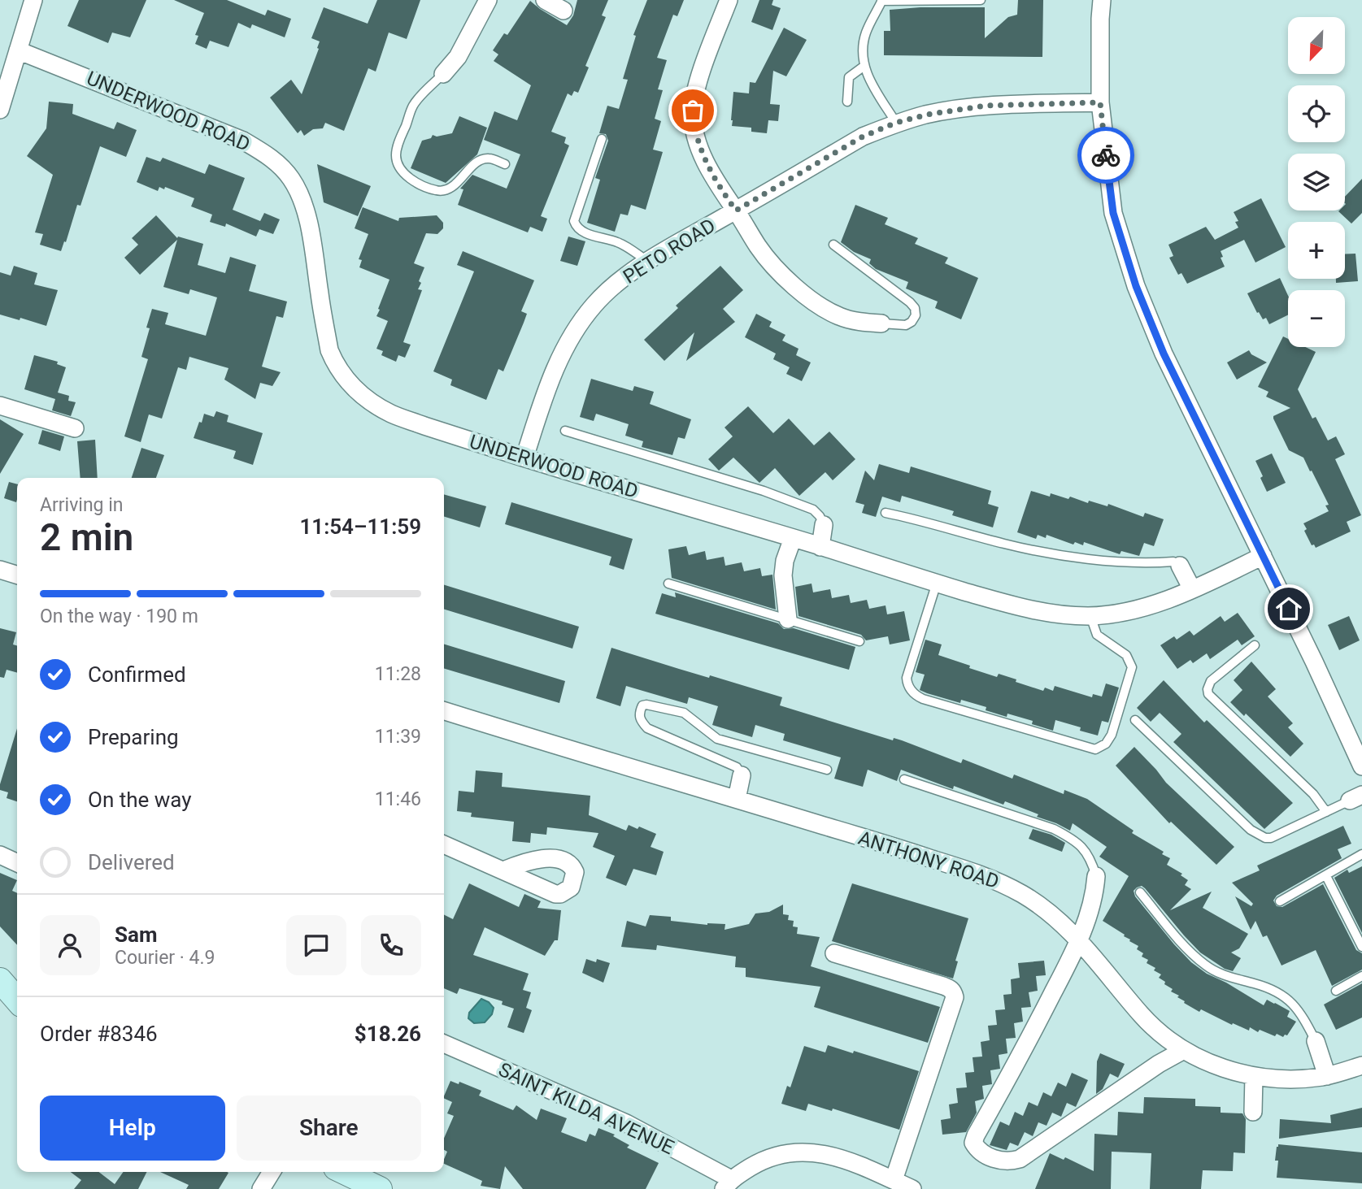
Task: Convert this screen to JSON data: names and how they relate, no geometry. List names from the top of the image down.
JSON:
{
  "streets": {
    "street": [
      "UNDERWOOD ROAD",
      "PETO ROAD",
      "ANTHONY ROAD",
      "SAINT KILDA AVENUE"
    ]
  },
  "crossings": [
    ["UNDERWOOD ROAD", "PETO ROAD"]
  ],
  "north": "bottom left",
  "page": {
    "map_buttons": ["+", "−"],
    "heading": ["2 min", "Arriving in", "11:54–11:59"],
    "panel": [
      "Sam",
      "Courier · 4.9",
      "Order #8346",
      "$18.26"
    ],
    "bar": "On the way · 190 m",
    "list": [
      ["Confirmed", "11:28"],
      ["Preparing", "11:39"],
      ["On the way", "11:46"],
      "Delivered"
    ],
    "buttons": ["Help", "Share"]
  }
}
